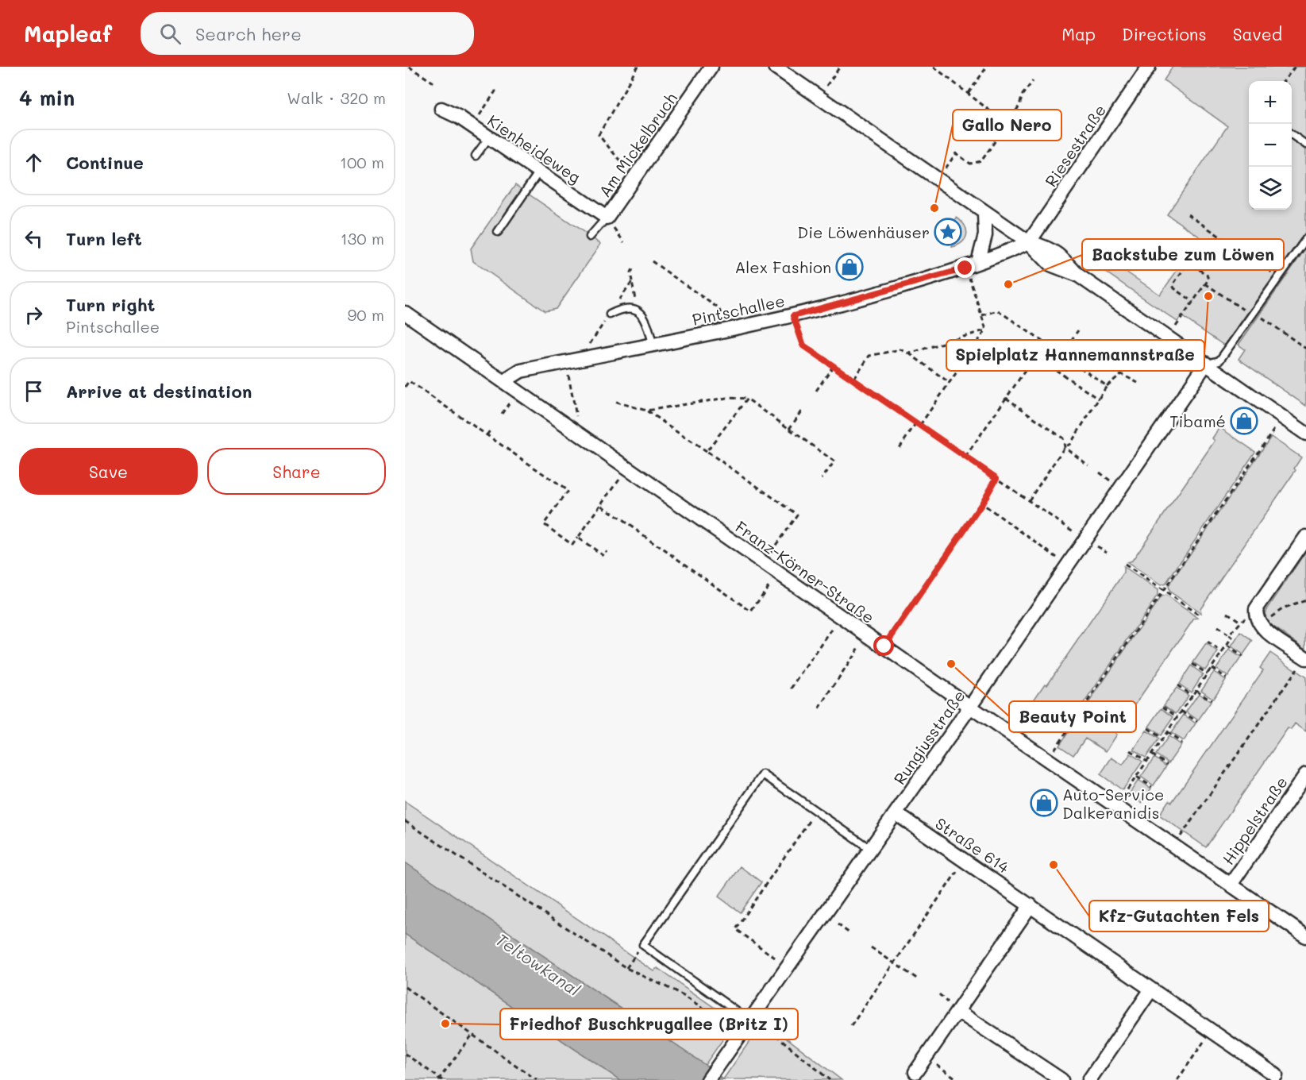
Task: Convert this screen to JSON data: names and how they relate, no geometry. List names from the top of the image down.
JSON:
{
  "streets": {
    "street": [
      "Am Mickelbruch",
      "Riesestraße",
      "Kienheideweg",
      "Pintschallee",
      "Franz-Körner-Straße",
      "Rungiusstraße",
      "Hippelstraße",
      "Straße 614"
    ]
  },
  "crossings": [
    ["Am Mickelbruch", "Kienheideweg"],
    ["Riesestraße", "Pintschallee"],
    ["Pintschallee", "Franz-Körner-Straße"],
    ["Franz-Körner-Straße", "Rungiusstraße"],
    ["Franz-Körner-Straße", "Hippelstraße"],
    ["Rungiusstraße", "Straße 614"]
  ],
  "water": ["Teltowkanal"],
  "places": {
    "other": [
      "Gallo Nero",
      "Backstube zum Löwen",
      "Spielplatz Hannemannstraße",
      "Beauty Point",
      "Kfz-Gutachten Fels",
      "Friedhof Buschkrugallee (Britz I)"
    ],
    "place": ["Die Löwenhäuser"],
    "shop": ["Alex Fashion", "Tibamé", "Auto-Service Dalkeranidis"]
  },
  "page": {
    "header": "Mapleaf",
    "search": "Search here",
    "nav": ["Map", "Directions", "Saved"],
    "heading": ["4 min", "Walk · 320 m"],
    "map_buttons": ["+", "−"],
    "list": [
      ["Continue", "100 m"],
      ["Turn left", "130 m"],
      ["Turn right", "Pintschallee", "90 m"],
      "Arrive at destination"
    ],
    "buttons": ["Save", "Share"]
  }
}
